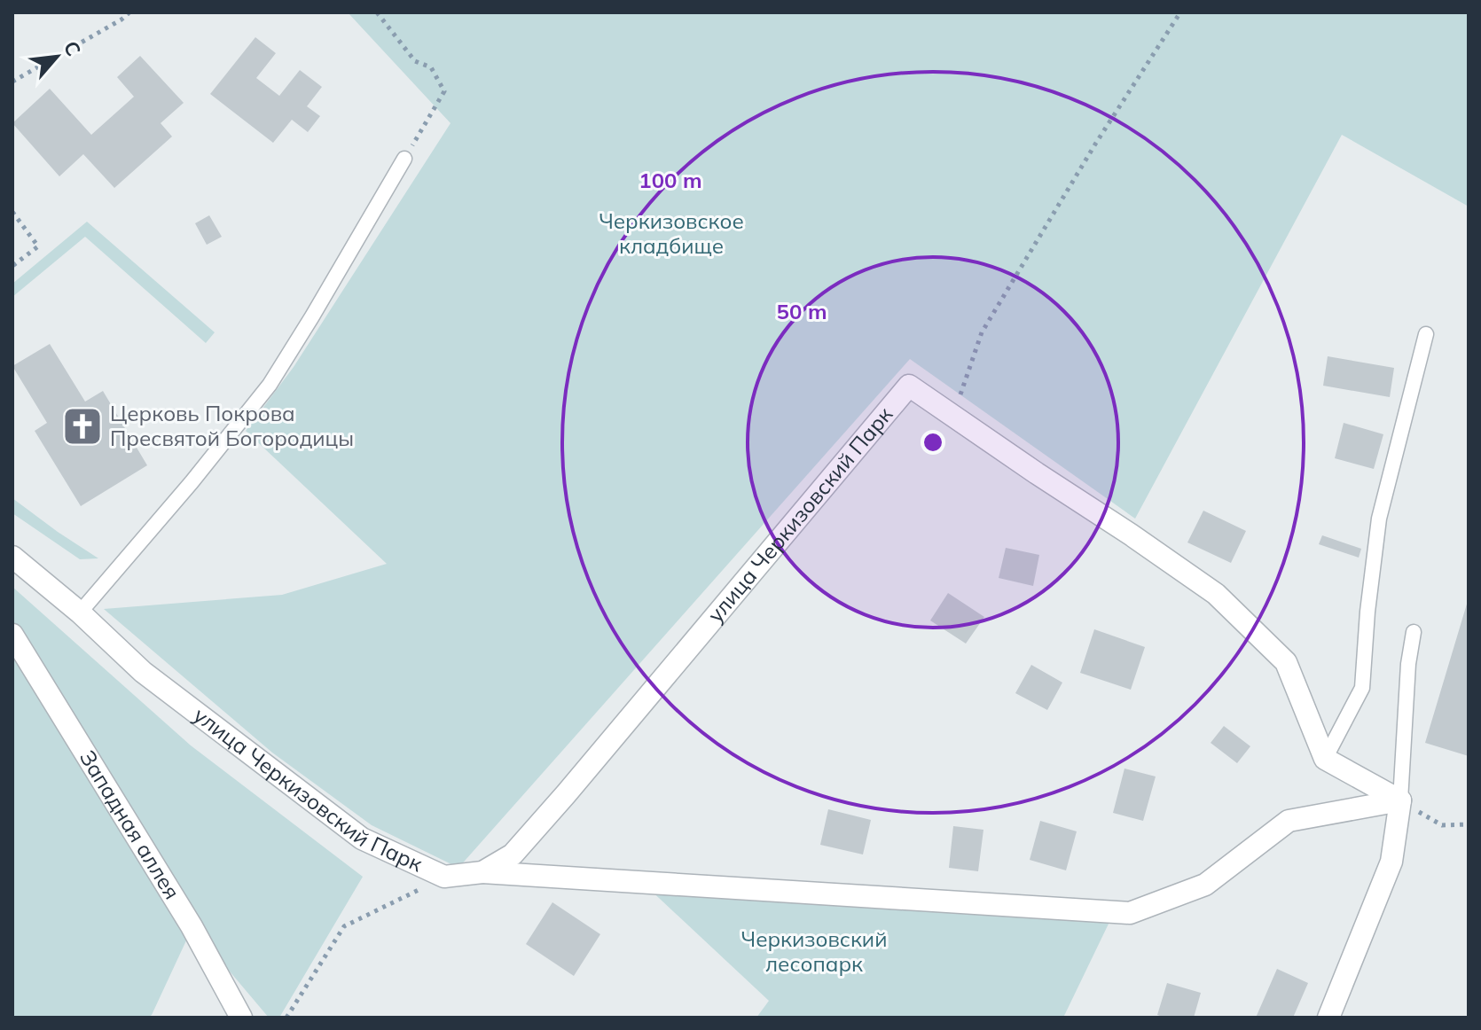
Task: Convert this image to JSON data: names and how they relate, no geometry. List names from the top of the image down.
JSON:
{
  "streets": {
    "street": ["улица Черкизовский Парк", "Западная аллея"]
  },
  "parks": ["Черкизовское кладбище", "Черкизовский лесопарк"],
  "places": {
    "church": ["Церковь Покрова Пресвятой Богородицы"]
  },
  "north": "top right",
  "rings": ["100 m", "50 m"]
}
